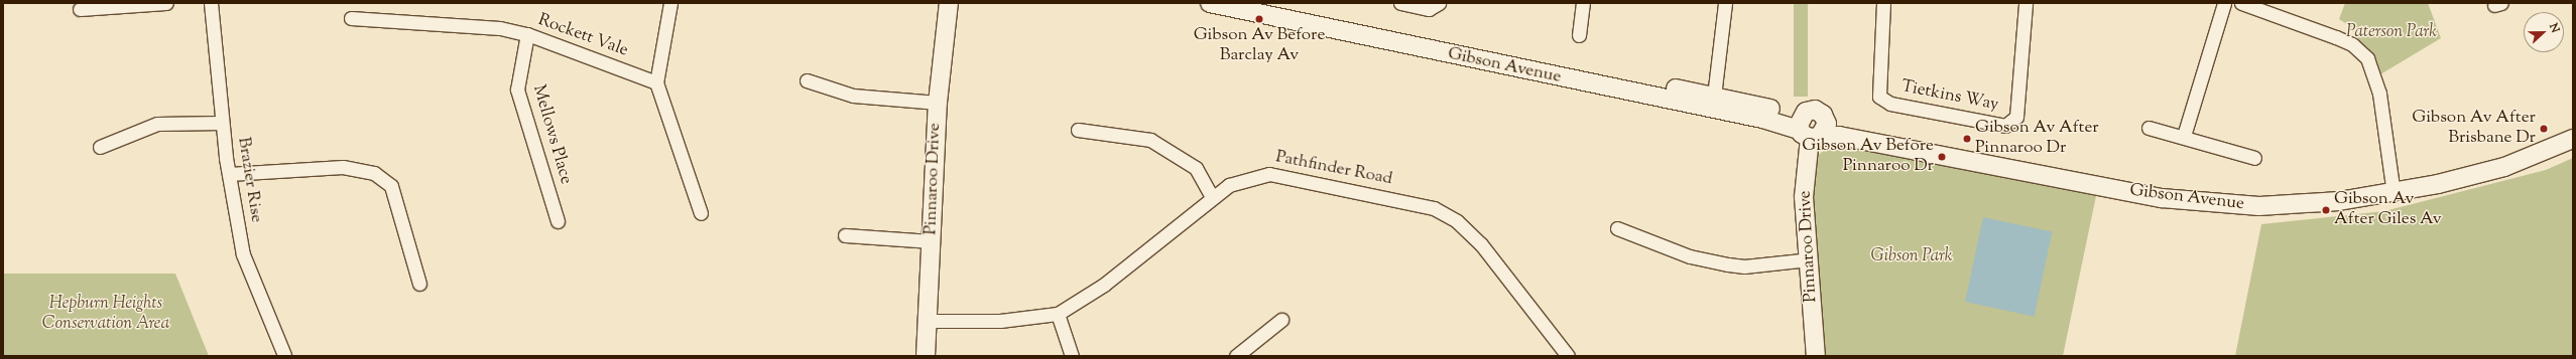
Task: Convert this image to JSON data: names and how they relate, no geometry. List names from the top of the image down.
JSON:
{
  "streets": {
    "main road": ["Gibson Avenue", "Pinnaroo Drive"],
    "street": [
      "Rockett Vale",
      "Tietkins Way",
      "Mellows Place",
      "Pathfinder Road",
      "Brazier Rise"
    ]
  },
  "crossings": [
    ["Rockett Vale", "Mellows Place"],
    ["Gibson Avenue", "Pinnaroo Drive"],
    ["Pathfinder Road", "Pinnaroo Drive"]
  ],
  "parks": ["Paterson Park", "Gibson Park", "Hepburn Heights Conservation Area"],
  "places": [
    "Gibson Av Before Barclay Av",
    "Gibson Av After Brisbane Dr",
    "Gibson Av After Pinnaroo Dr",
    "Gibson Av Before Pinnaroo Dr",
    "Gibson Av After Giles Av"
  ],
  "north": "right"
}
